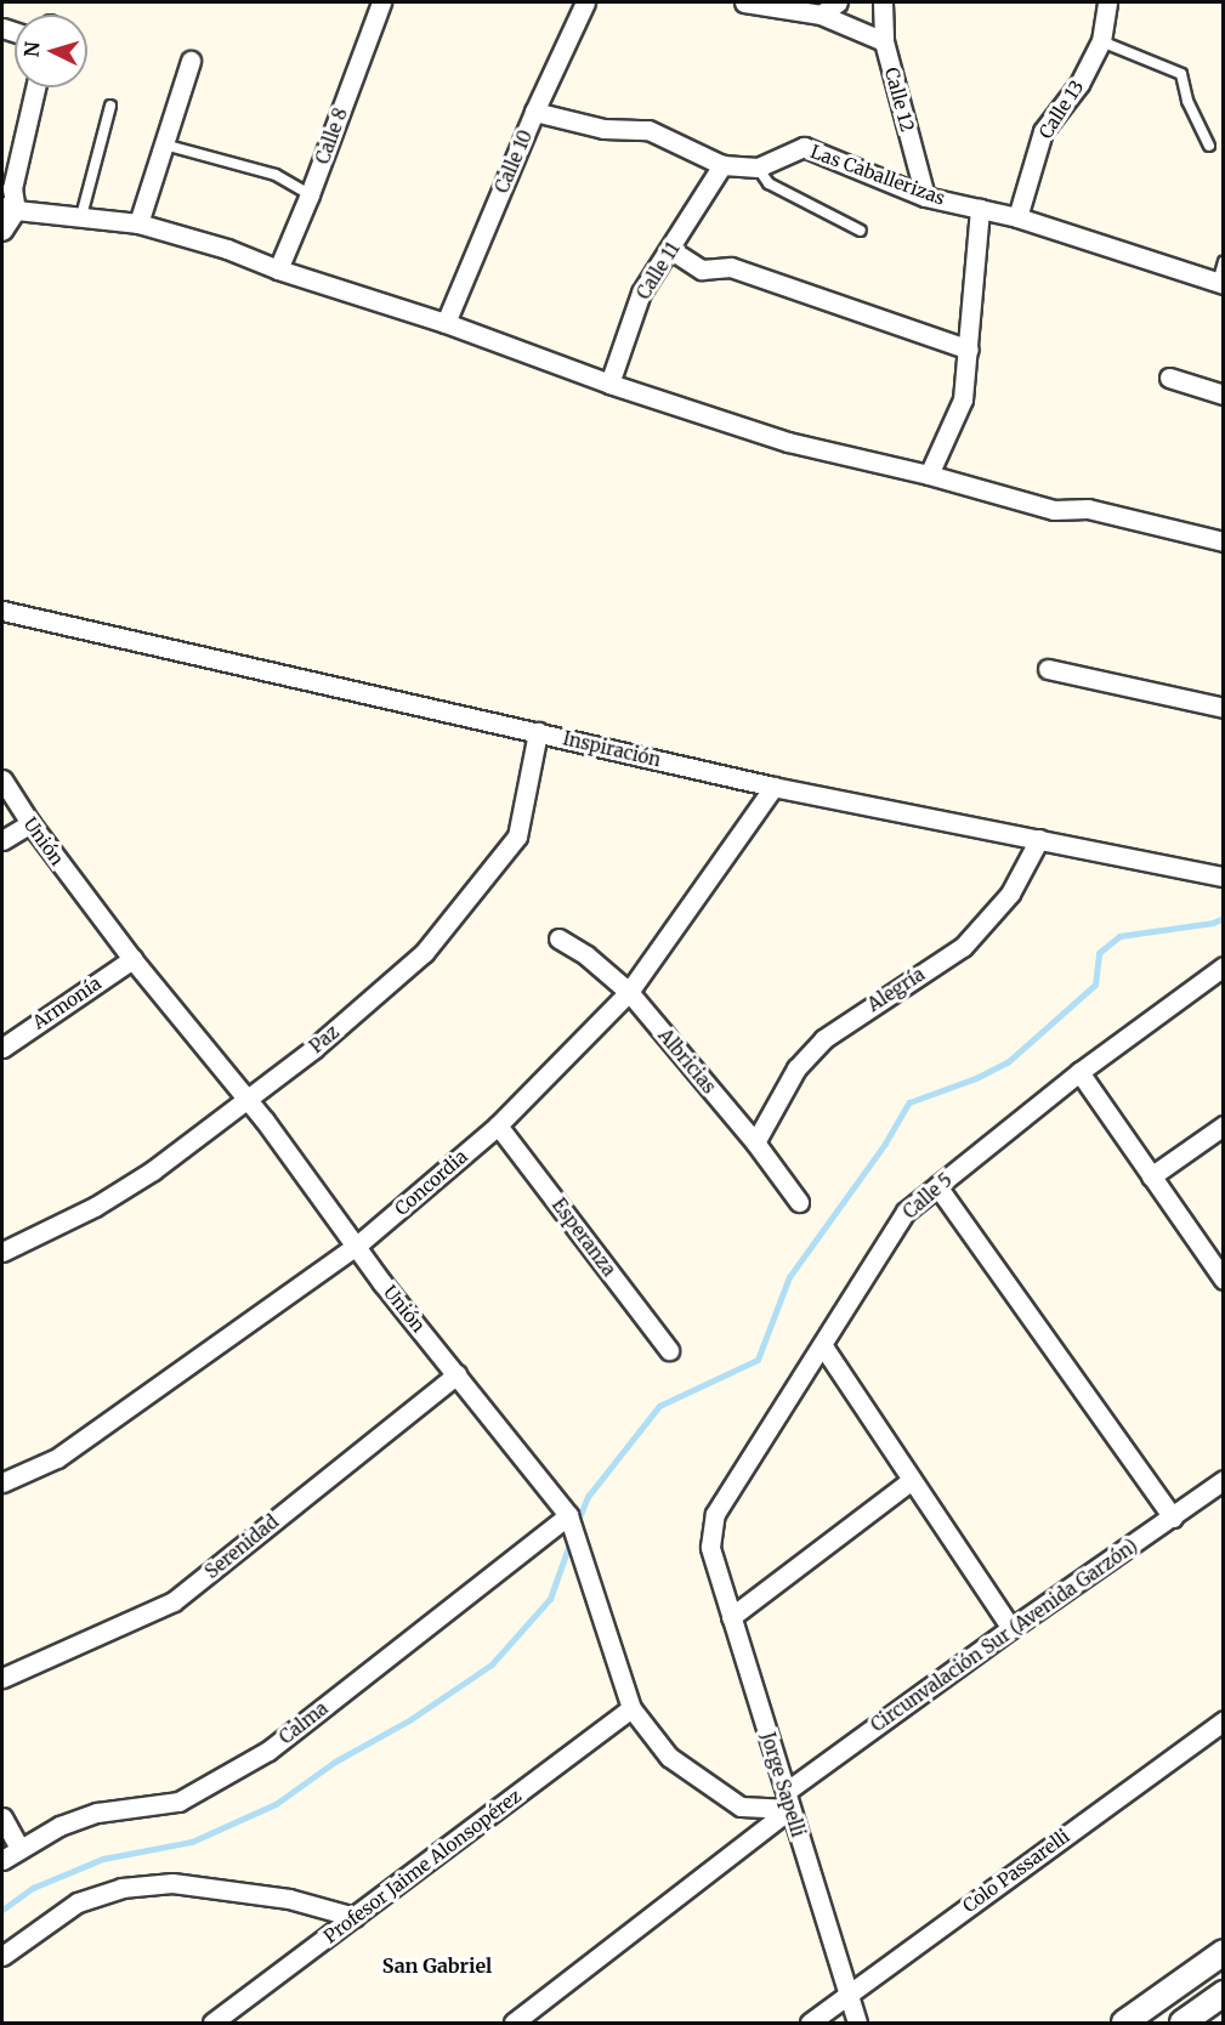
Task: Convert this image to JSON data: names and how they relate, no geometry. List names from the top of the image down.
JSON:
{
  "streets": {
    "street": [
      "Calle 12",
      "Calle 13",
      "Calle 8",
      "Calle 10",
      "Las Caballerizas",
      "Calle 11",
      "Inspiración",
      "Unión",
      "Alegría",
      "Armonía",
      "Paz",
      "Albricias",
      "Concordia",
      "Calle 5",
      "Esperanza",
      "Serenidad",
      "Circunvalación Sur (Avenida Garzón)",
      "Calma",
      "Jorge Sapelli",
      "Profesor Jaime Alonsopérez",
      "Colo Passarelli"
    ]
  },
  "crossings": [
    ["Calle 12", "Las Caballerizas"],
    ["Calle 13", "Las Caballerizas"],
    ["Calle 10", "Las Caballerizas"],
    ["Las Caballerizas", "Calle 11"],
    ["Inspiración", "Alegría"],
    ["Inspiración", "Paz"],
    ["Inspiración", "Concordia"],
    ["Unión", "Armonía"],
    ["Unión", "Paz"],
    ["Unión", "Concordia"],
    ["Unión", "Serenidad"],
    ["Unión", "Circunvalación Sur (Avenida Garzón)"],
    ["Unión", "Calma"],
    ["Unión", "Jorge Sapelli"],
    ["Unión", "Profesor Jaime Alonsopérez"],
    ["Alegría", "Albricias"],
    ["Albricias", "Concordia"],
    ["Concordia", "Esperanza"],
    ["Calle 5", "Jorge Sapelli"],
    ["Circunvalación Sur (Avenida Garzón)", "Jorge Sapelli"],
    ["Jorge Sapelli", "Colo Passarelli"]
  ],
  "districts": ["San Gabriel"],
  "north": "left"
}
